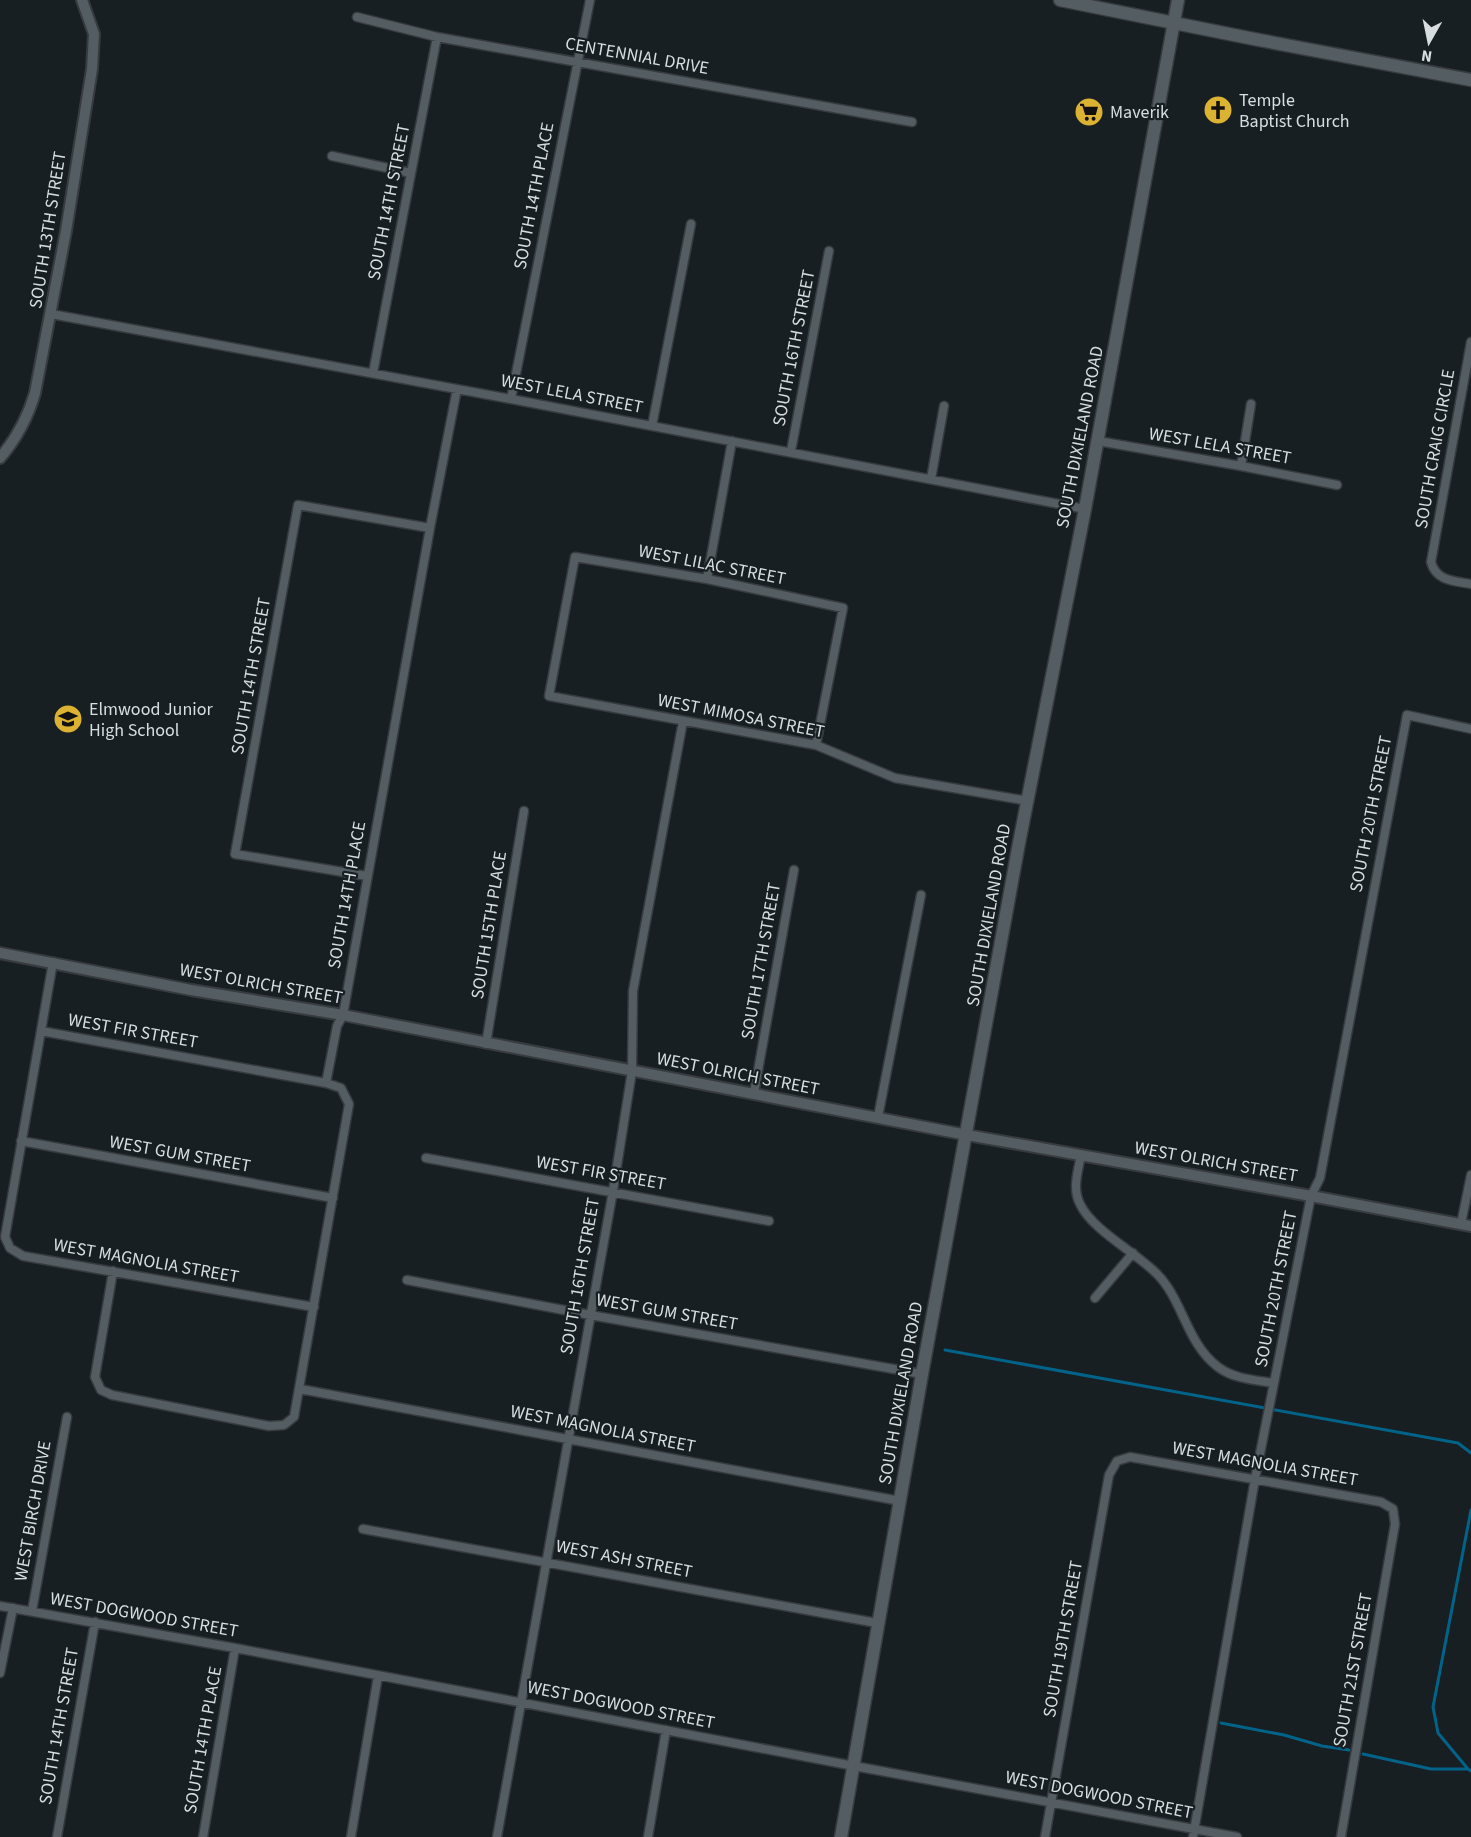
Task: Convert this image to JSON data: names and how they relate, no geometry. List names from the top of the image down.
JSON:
{
  "streets": {
    "main road": ["SOUTH DIXIELAND ROAD"],
    "street": [
      "CENTENNIAL DRIVE",
      "SOUTH 14TH PLACE",
      "SOUTH 14TH STREET",
      "SOUTH 13TH STREET",
      "SOUTH 16TH STREET",
      "WEST LELA STREET",
      "SOUTH CRAIG CIRCLE",
      "WEST LILAC STREET",
      "WEST MIMOSA STREET",
      "SOUTH 20TH STREET",
      "SOUTH 15TH PLACE",
      "SOUTH 17TH STREET",
      "WEST OLRICH STREET",
      "WEST FIR STREET",
      "WEST GUM STREET",
      "WEST MAGNOLIA STREET",
      "WEST BIRCH DRIVE",
      "WEST ASH STREET",
      "WEST DOGWOOD STREET",
      "SOUTH 19TH STREET",
      "SOUTH 21ST STREET"
    ]
  },
  "crossings": [
    ["CENTENNIAL DRIVE", "SOUTH 14TH PLACE"],
    ["CENTENNIAL DRIVE", "SOUTH 14TH STREET"],
    ["SOUTH 14TH PLACE", "SOUTH 14TH STREET"],
    ["SOUTH 14TH PLACE", "WEST LELA STREET"],
    ["SOUTH 14TH PLACE", "WEST OLRICH STREET"],
    ["SOUTH 14TH PLACE", "WEST FIR STREET"],
    ["SOUTH 14TH PLACE", "WEST DOGWOOD STREET"],
    ["SOUTH 14TH STREET", "WEST LELA STREET"],
    ["SOUTH 14TH STREET", "WEST DOGWOOD STREET"],
    ["SOUTH 13TH STREET", "WEST LELA STREET"],
    ["SOUTH 16TH STREET", "WEST LELA STREET"],
    ["SOUTH 16TH STREET", "WEST MIMOSA STREET"],
    ["SOUTH 16TH STREET", "WEST OLRICH STREET"],
    ["SOUTH 16TH STREET", "WEST FIR STREET"],
    ["SOUTH 16TH STREET", "WEST GUM STREET"],
    ["SOUTH 16TH STREET", "WEST MAGNOLIA STREET"],
    ["SOUTH 16TH STREET", "WEST ASH STREET"],
    ["SOUTH 16TH STREET", "WEST DOGWOOD STREET"],
    ["WEST LELA STREET", "SOUTH DIXIELAND ROAD"],
    ["SOUTH DIXIELAND ROAD", "WEST MIMOSA STREET"],
    ["SOUTH DIXIELAND ROAD", "WEST OLRICH STREET"],
    ["SOUTH DIXIELAND ROAD", "WEST GUM STREET"],
    ["SOUTH DIXIELAND ROAD", "WEST MAGNOLIA STREET"],
    ["SOUTH DIXIELAND ROAD", "WEST ASH STREET"],
    ["SOUTH DIXIELAND ROAD", "WEST DOGWOOD STREET"],
    ["WEST LILAC STREET", "WEST MIMOSA STREET"],
    ["SOUTH 20TH STREET", "WEST OLRICH STREET"],
    ["SOUTH 20TH STREET", "WEST MAGNOLIA STREET"],
    ["SOUTH 20TH STREET", "WEST DOGWOOD STREET"],
    ["SOUTH 15TH PLACE", "WEST OLRICH STREET"],
    ["SOUTH 17TH STREET", "WEST OLRICH STREET"],
    ["WEST GUM STREET", "WEST MAGNOLIA STREET"],
    ["WEST MAGNOLIA STREET", "SOUTH 19TH STREET"],
    ["WEST MAGNOLIA STREET", "SOUTH 21ST STREET"],
    ["WEST BIRCH DRIVE", "WEST DOGWOOD STREET"],
    ["WEST DOGWOOD STREET", "SOUTH 19TH STREET"]
  ],
  "places": {
    "church": ["Temple Baptist Church"],
    "supermarket": ["Maverik"],
    "school or university": ["Elmwood Junior High School"]
  },
  "north": "bottom"
}
